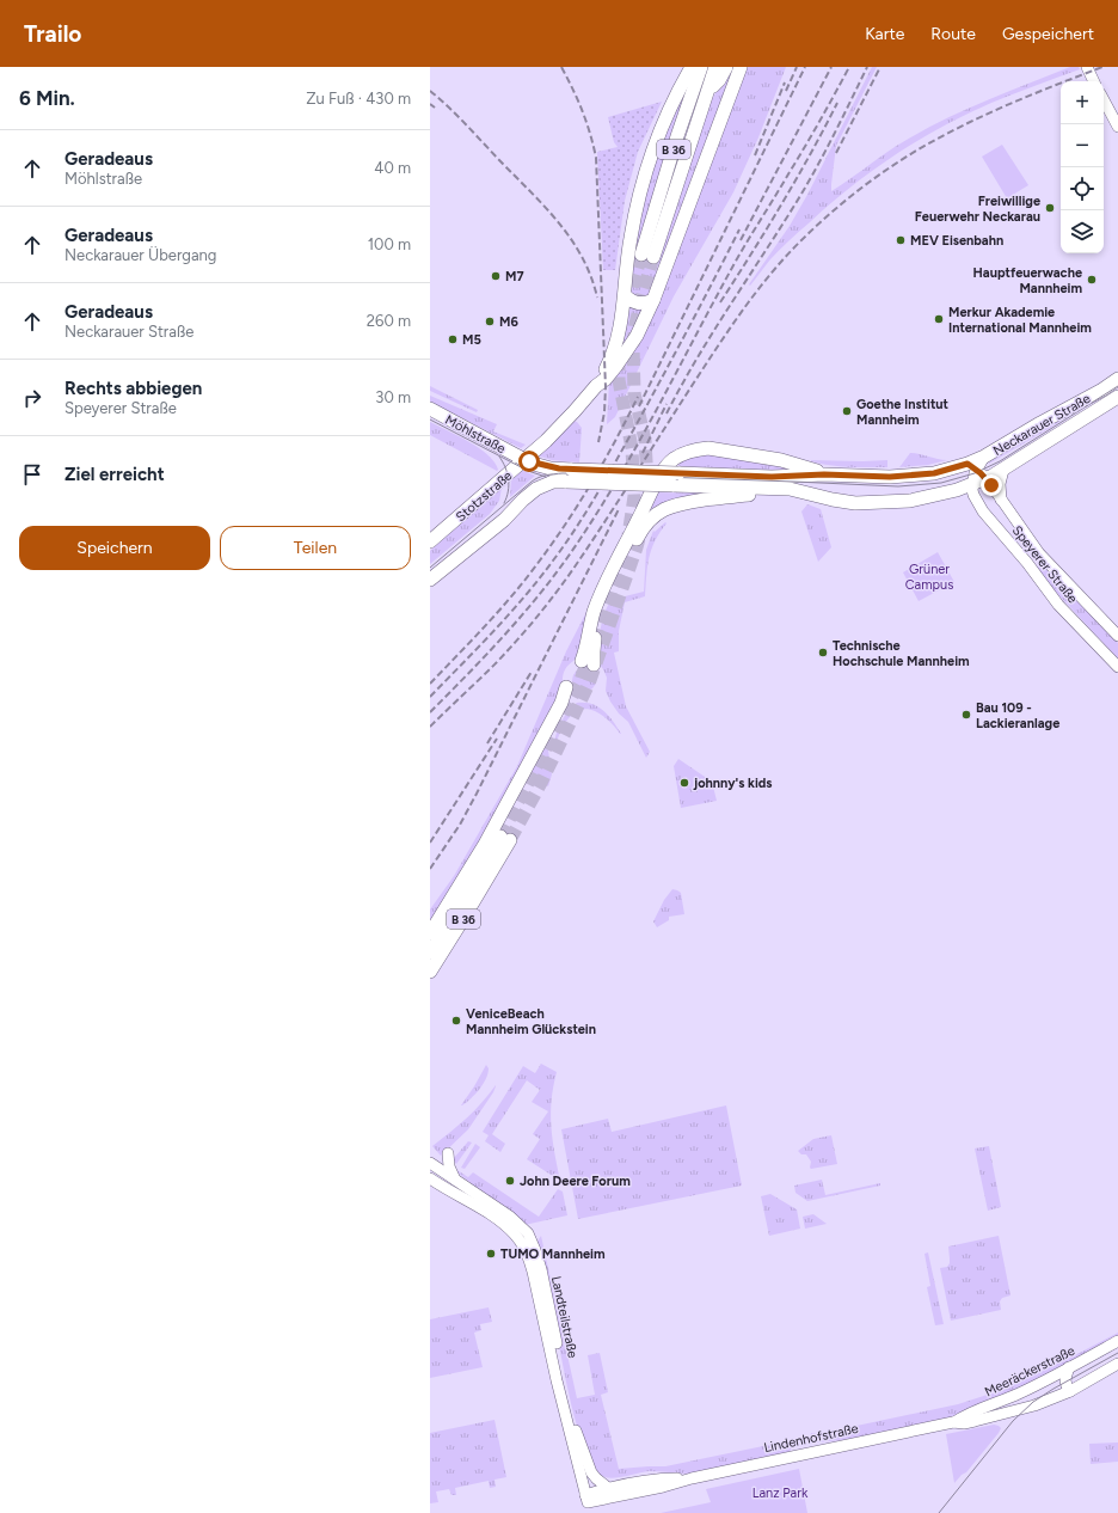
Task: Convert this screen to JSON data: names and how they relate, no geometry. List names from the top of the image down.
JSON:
{
  "streets": {
    "main road": [
      "B 36",
      "Neckarauer Straße",
      "Möhlstraße",
      "Stotzstraße"
    ],
    "street": [
      "Speyerer Straße",
      "Landteilstraße",
      "Meeräckerstraße",
      "Lindenhofstraße"
    ]
  },
  "crossings": [
    ["Neckarauer Straße", "Speyerer Straße"],
    ["Landteilstraße", "Lindenhofstraße"],
    ["Meeräckerstraße", "Lindenhofstraße"]
  ],
  "parks": ["Grüner Campus", "Lanz Park"],
  "places": [
    "Freiwillige Feuerwehr Neckarau",
    "MEV Eisenbahn",
    "M7",
    "Hauptfeuerwache Mannheim",
    "Merkur Akademie International Mannheim",
    "M6",
    "M5",
    "Goethe Institut Mannheim",
    "Technische Hochschule Mannheim",
    "Bau 109 - Lackieranlage",
    "johnny's kids",
    "VeniceBeach Mannheim Glückstein",
    "John Deere Forum",
    "TUMO Mannheim"
  ],
  "page": {
    "header": "Trailo",
    "nav": ["Karte", "Route", "Gespeichert"],
    "heading": ["6 Min.", "Zu Fuß · 430 m"],
    "map_buttons": ["+", "−"],
    "list": [
      ["Geradeaus", "Möhlstraße", "40 m"],
      ["Geradeaus", "Neckarauer Übergang", "100 m"],
      ["Geradeaus", "Neckarauer Straße", "260 m"],
      ["Rechts abbiegen", "Speyerer Straße", "30 m"],
      "Ziel erreicht"
    ],
    "buttons": ["Speichern", "Teilen"]
  }
}
